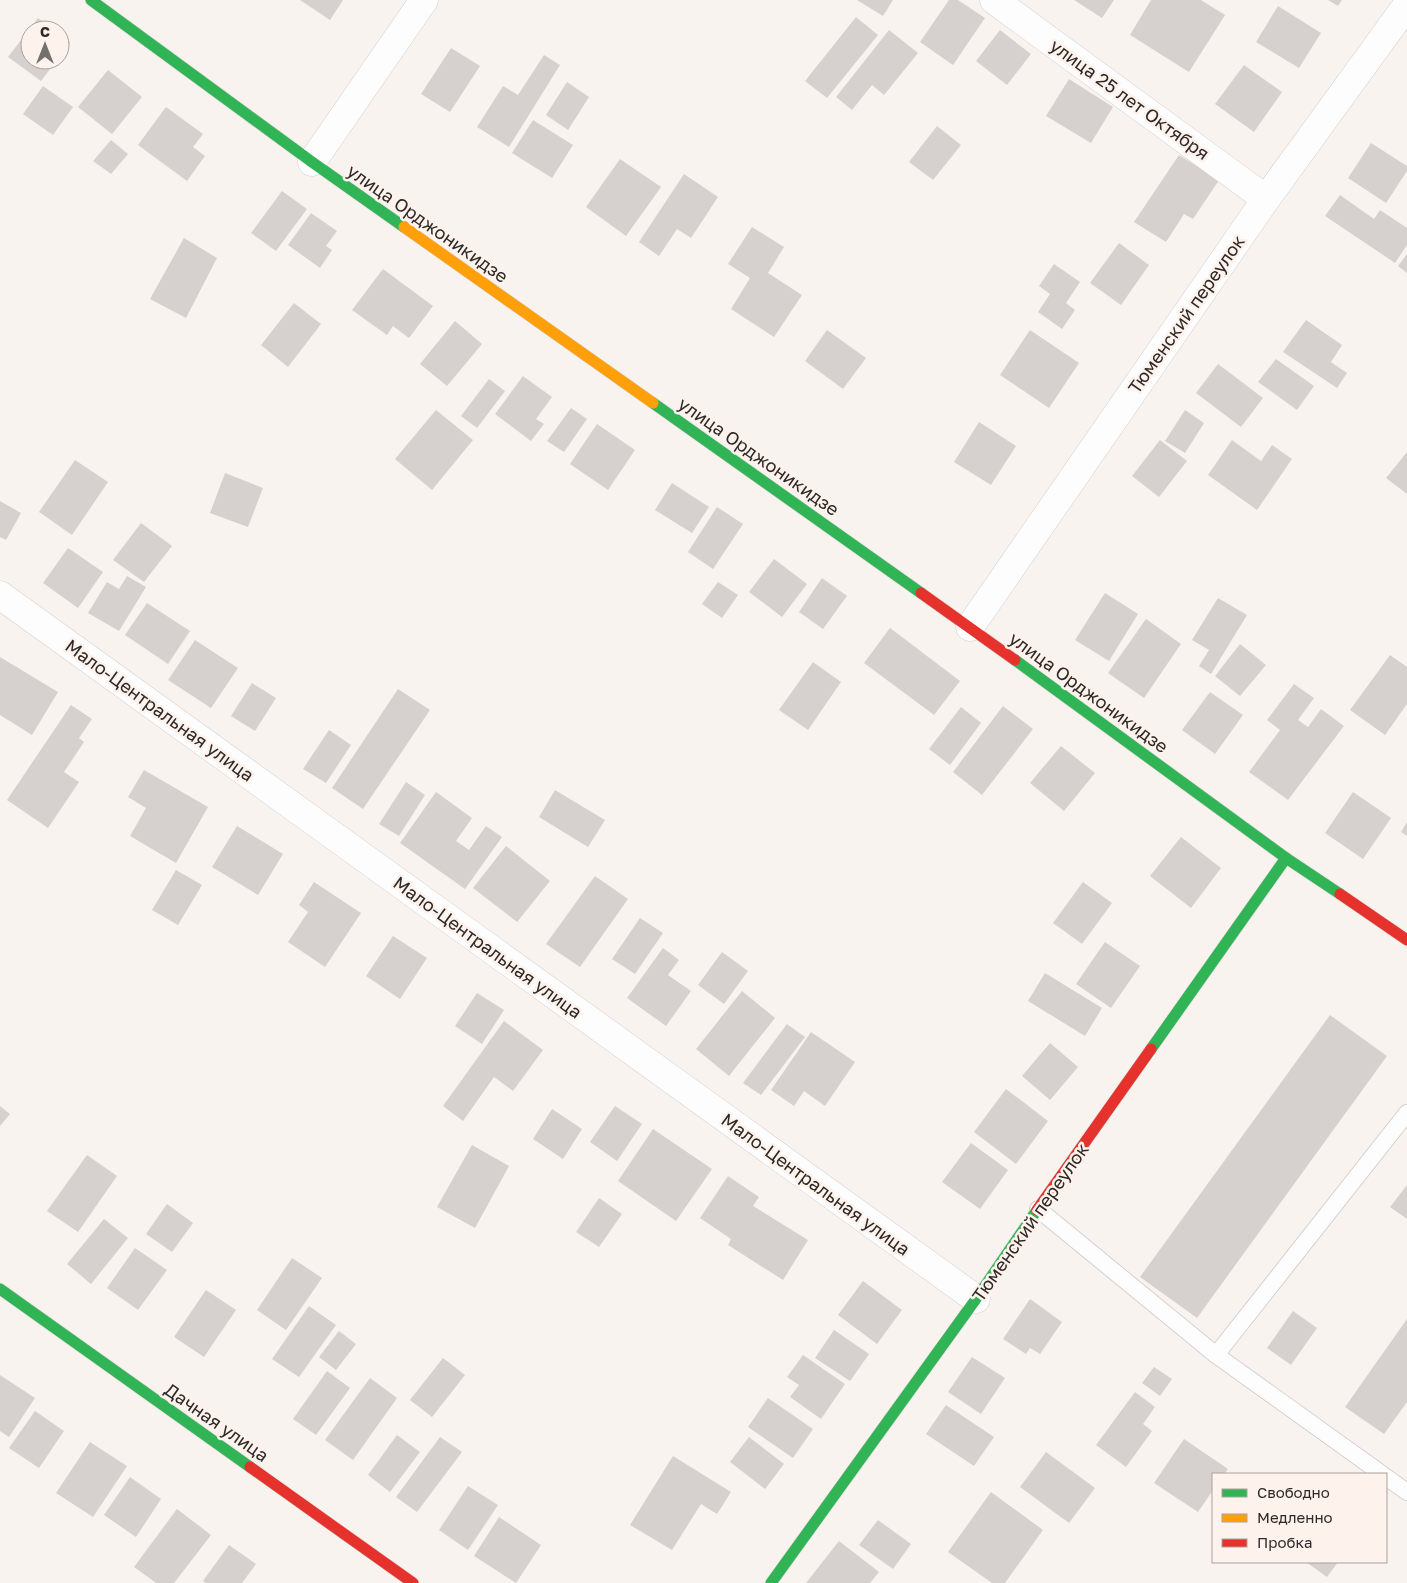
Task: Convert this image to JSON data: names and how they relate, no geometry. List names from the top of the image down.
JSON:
{
  "streets": {
    "street": [
      "улица 25 лет Октября",
      "улица Орджоникидзе",
      "Тюменский переулок",
      "Мало-Центральная улица",
      "Дачная улица"
    ]
  },
  "crossings": [
    ["улица 25 лет Октября", "Тюменский переулок"],
    ["улица Орджоникидзе", "Тюменский переулок"],
    ["Тюменский переулок", "Мало-Центральная улица"]
  ],
  "legend": ["Свободно", "Медленно", "Пробка"],
  "north": "top"
}
